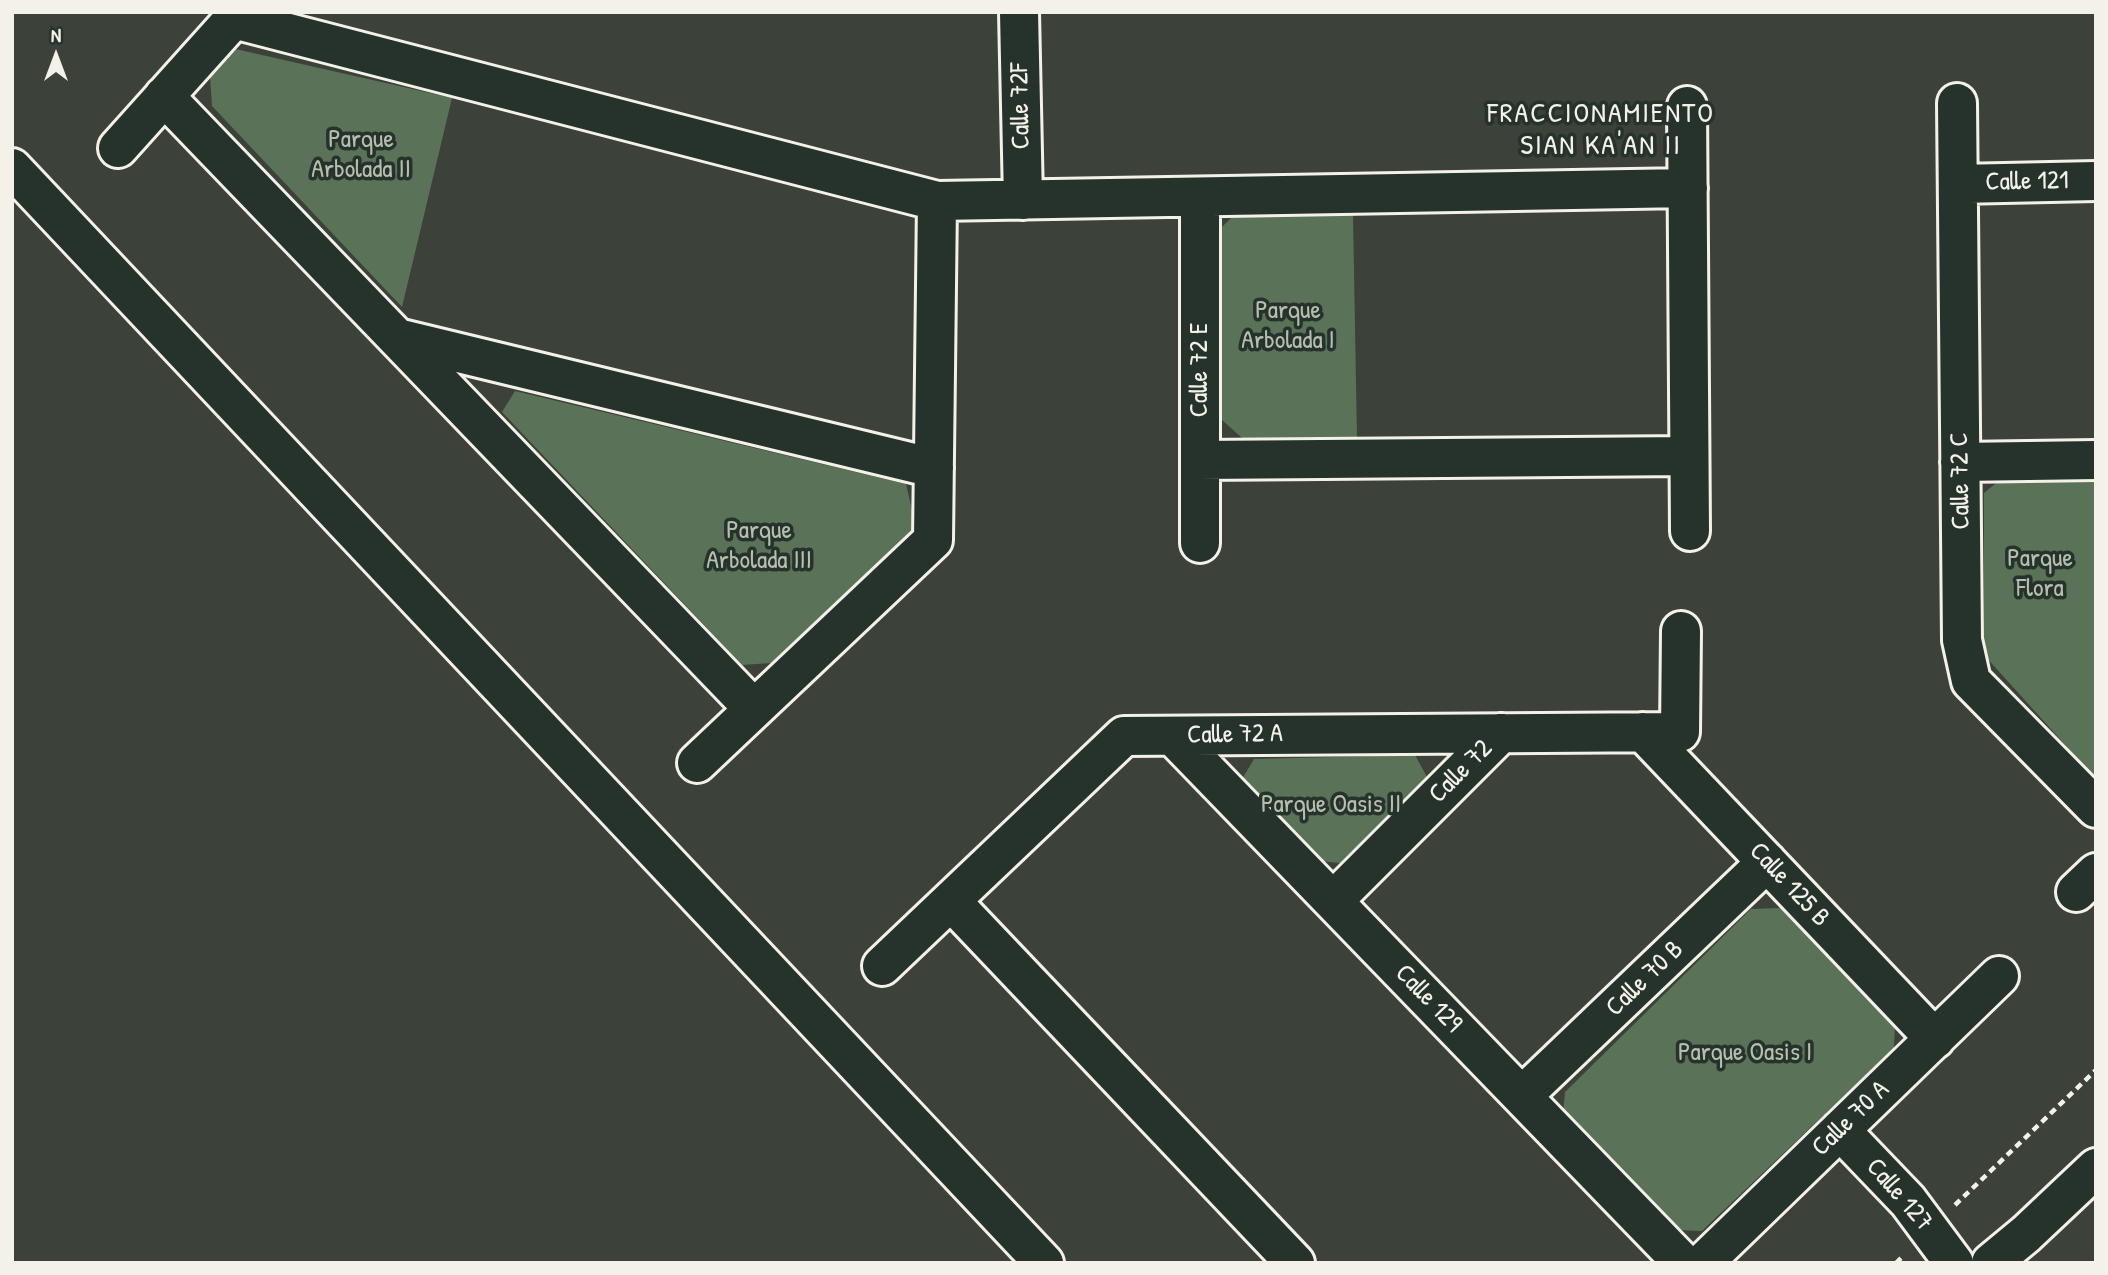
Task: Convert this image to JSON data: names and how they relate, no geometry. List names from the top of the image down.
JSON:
{
  "streets": {
    "street": [
      "Calle 72F",
      "Calle 121",
      "Calle 72 E",
      "Calle 72 C",
      "Calle 72 A",
      "Calle 72",
      "Calle 125 B",
      "Calle 70 B",
      "Calle 129",
      "Calle 70 A",
      "Calle 127"
    ]
  },
  "crossings": [
    ["Calle 121", "Calle 72 C"],
    ["Calle 72 A", "Calle 72"],
    ["Calle 72 A", "Calle 125 B"],
    ["Calle 72 A", "Calle 129"],
    ["Calle 72", "Calle 129"],
    ["Calle 125 B", "Calle 70 B"],
    ["Calle 125 B", "Calle 70 A"],
    ["Calle 70 B", "Calle 129"],
    ["Calle 70 A", "Calle 127"]
  ],
  "districts": ["FRACCIONAMIENTO SIAN KA'AN II"],
  "parks": [
    "Parque Arbolada II",
    "Parque Arbolada I",
    "Parque Arbolada III",
    "Parque Flora",
    "Parque Oasis II",
    "Parque Oasis I"
  ],
  "north": "top"
}
